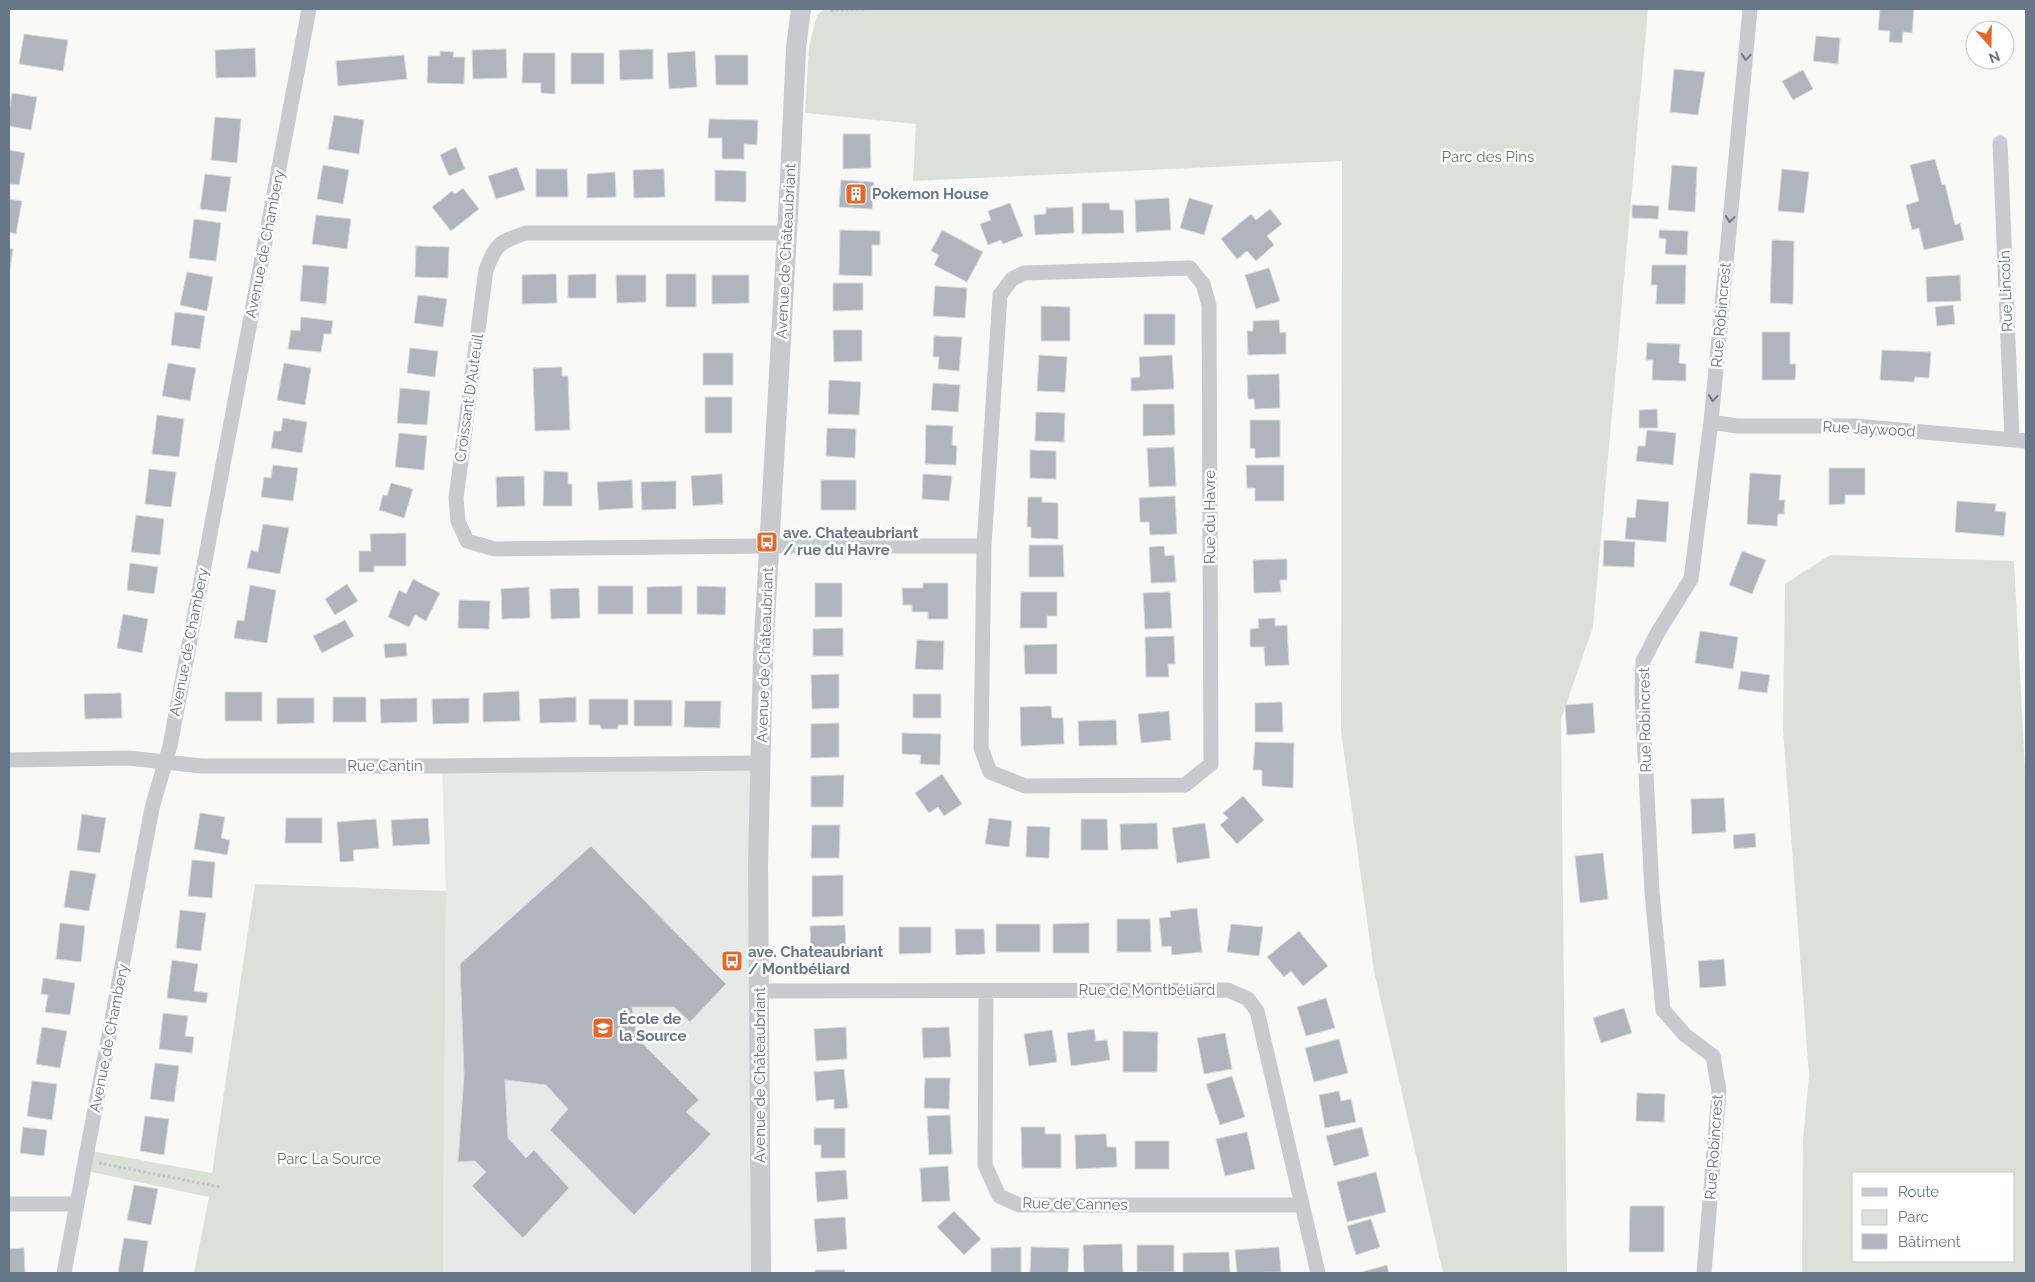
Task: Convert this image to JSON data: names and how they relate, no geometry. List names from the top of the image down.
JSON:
{
  "streets": {
    "street": [
      "Avenue de Chambery",
      "Avenue de Châteaubriant",
      "Rue Lincoln",
      "Rue Robincrest",
      "Croissant D'Auteuil",
      "Rue Jaywood",
      "Rue du Havre",
      "Rue Cantin",
      "Rue de Montbéliard",
      "Rue de Cannes"
    ]
  },
  "crossings": [
    ["Avenue de Chambery", "Rue Cantin"],
    ["Avenue de Châteaubriant", "Croissant D'Auteuil"],
    ["Avenue de Châteaubriant", "Rue Cantin"],
    ["Avenue de Châteaubriant", "Rue de Montbéliard"],
    ["Rue Lincoln", "Rue Jaywood"],
    ["Rue Robincrest", "Rue Jaywood"],
    ["Rue de Montbéliard", "Rue de Cannes"]
  ],
  "parks": ["Parc des Pins", "Parc La Source"],
  "places": {
    "building": ["Pokemon House"],
    "bus stop": ["ave. Chateaubriant / rue du Havre", "ave. Chateaubriant / Montbéliard"],
    "school or university": ["École de la Source"]
  },
  "legend": ["Route", "Parc", "Bâtiment"],
  "north": "bottom"
}
